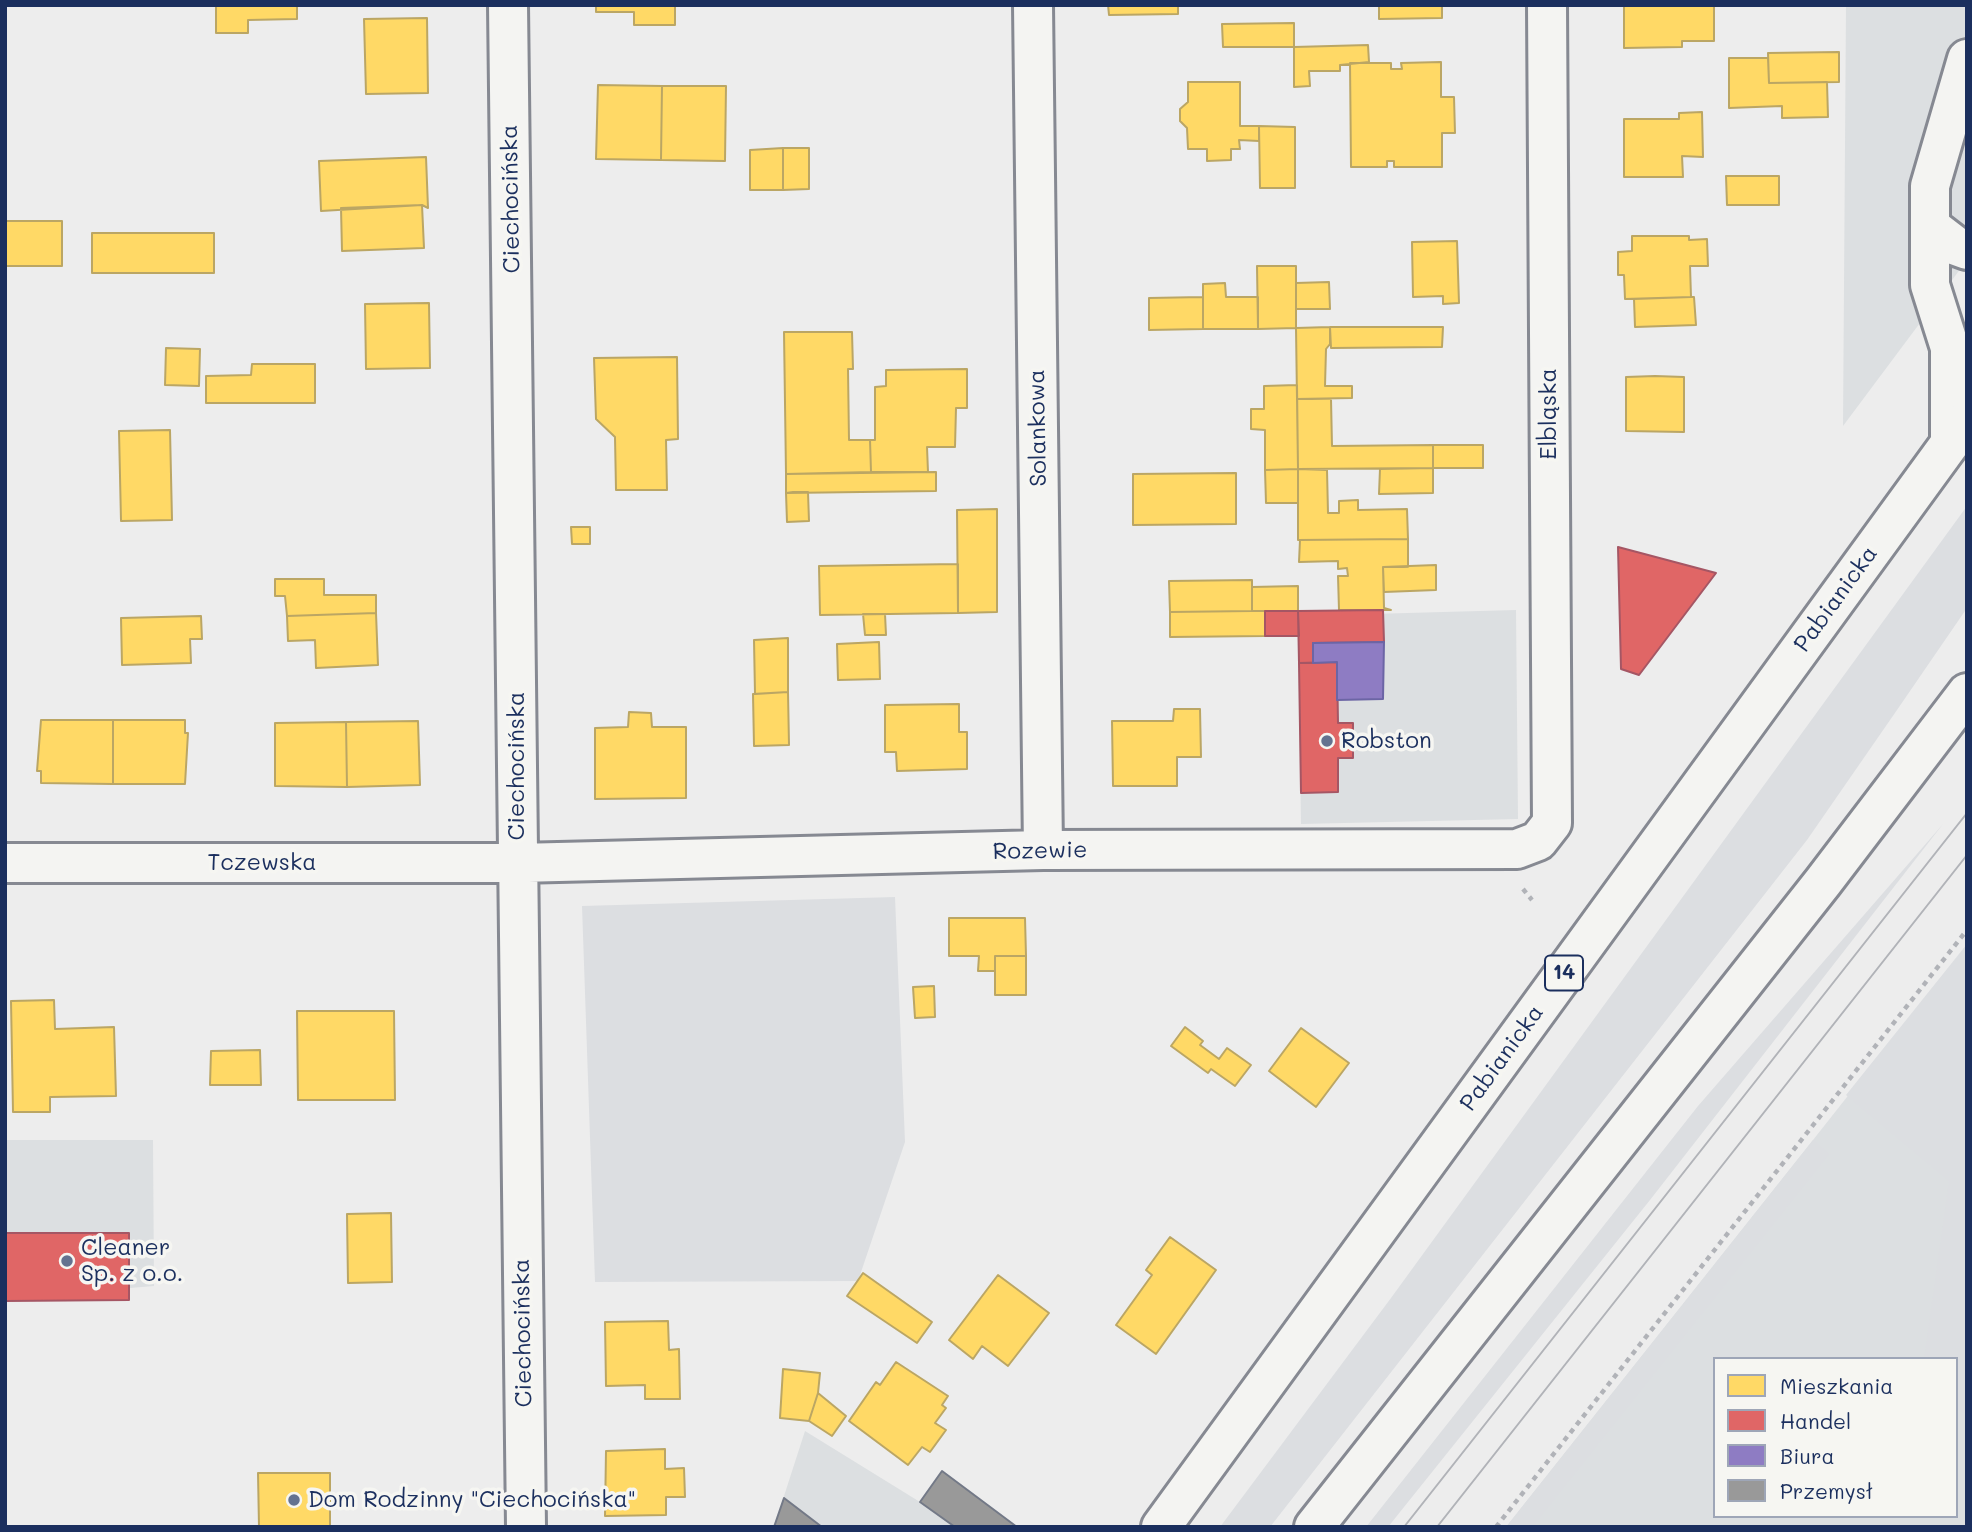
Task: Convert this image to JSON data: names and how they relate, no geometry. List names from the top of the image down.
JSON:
{
  "streets": {
    "street": [
      "Ciechocińska",
      "Elbląska",
      "Solankowa",
      "Pabianicka",
      "Rozewie",
      "Tczewska",
      "14"
    ]
  },
  "crossings": [
    ["Ciechocińska", "Rozewie"],
    ["Ciechocińska", "Tczewska"],
    ["Elbląska", "Rozewie"],
    ["Solankowa", "Rozewie"],
    ["Rozewie", "Tczewska"]
  ],
  "places": ["Robston", "Cleaner Sp. z o.o.", "Dom Rodzinny \"Ciechocińska\""],
  "legend": [
    "Mieszkania",
    "Handel",
    "Biura",
    "Przemysł"
  ]
}
